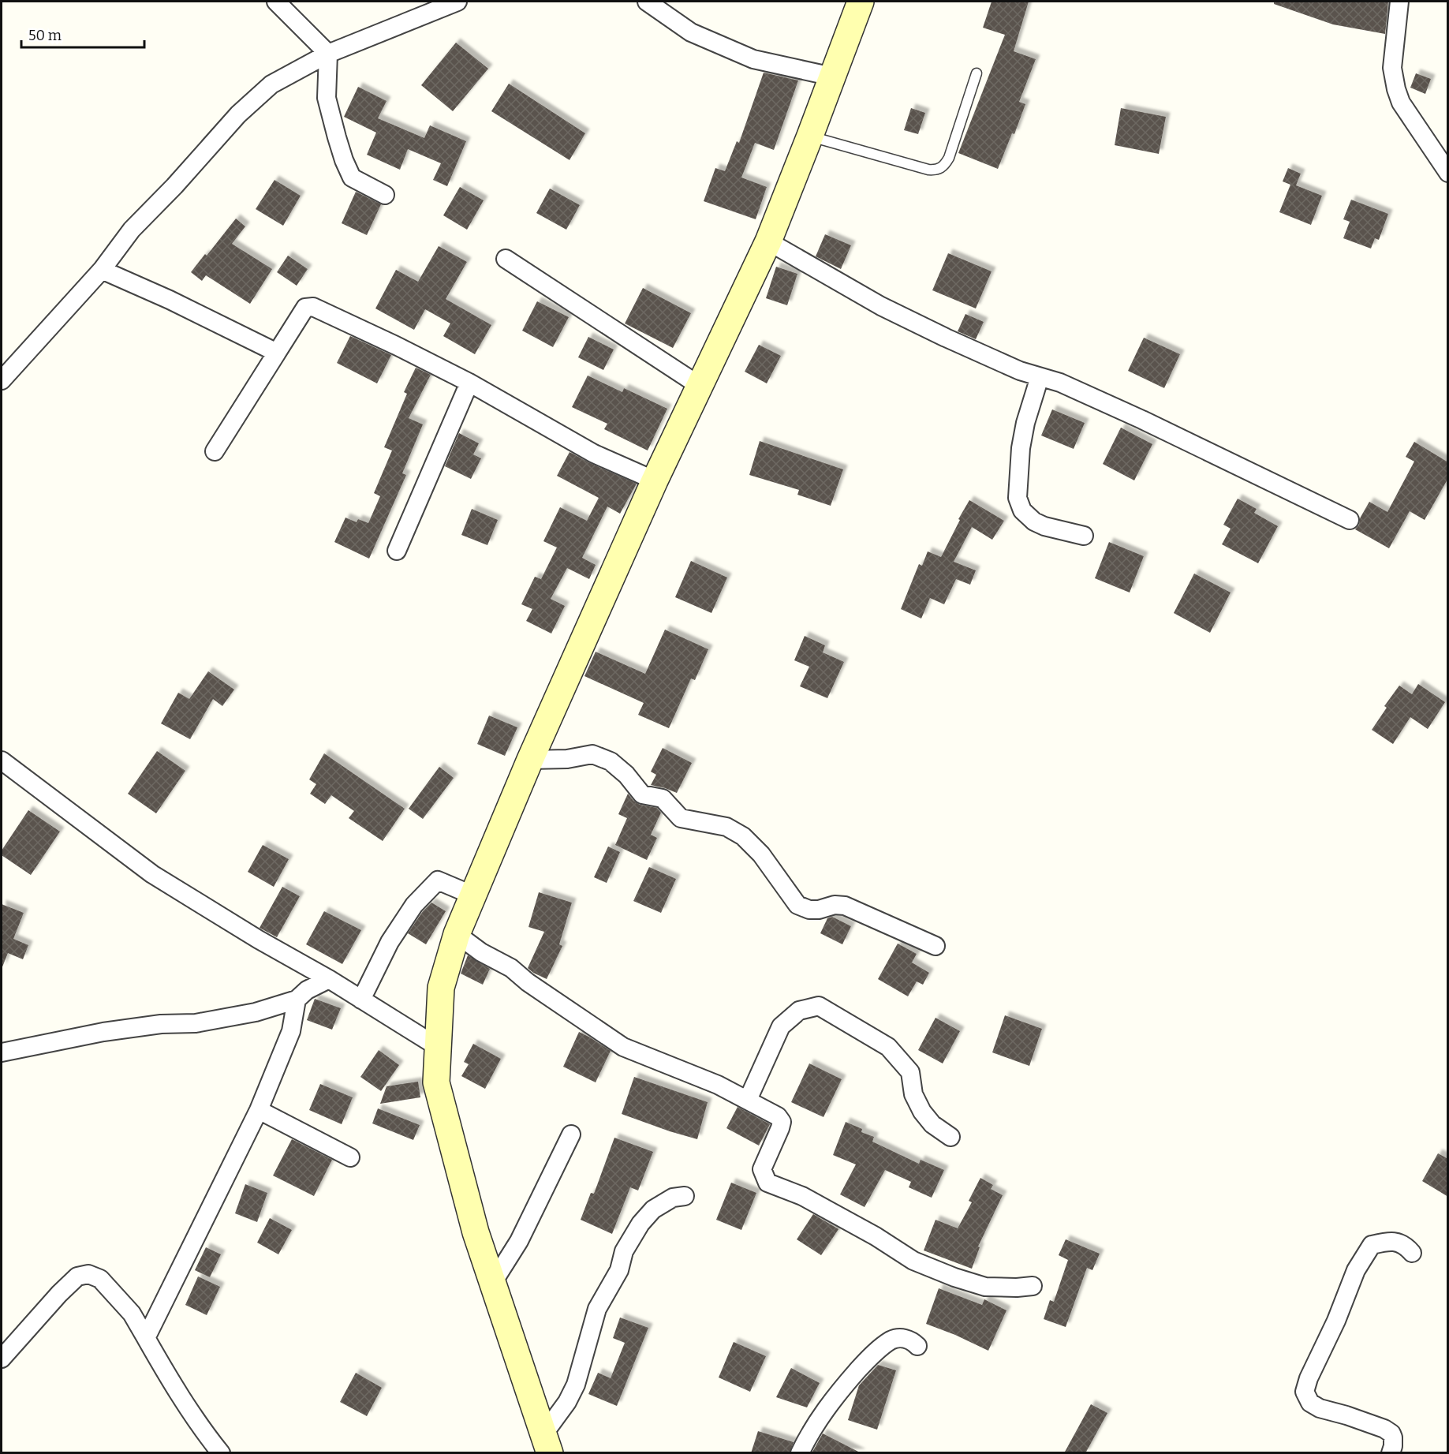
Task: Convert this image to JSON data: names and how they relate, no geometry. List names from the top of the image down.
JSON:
{
  "scale_bar": "50 m"
}
